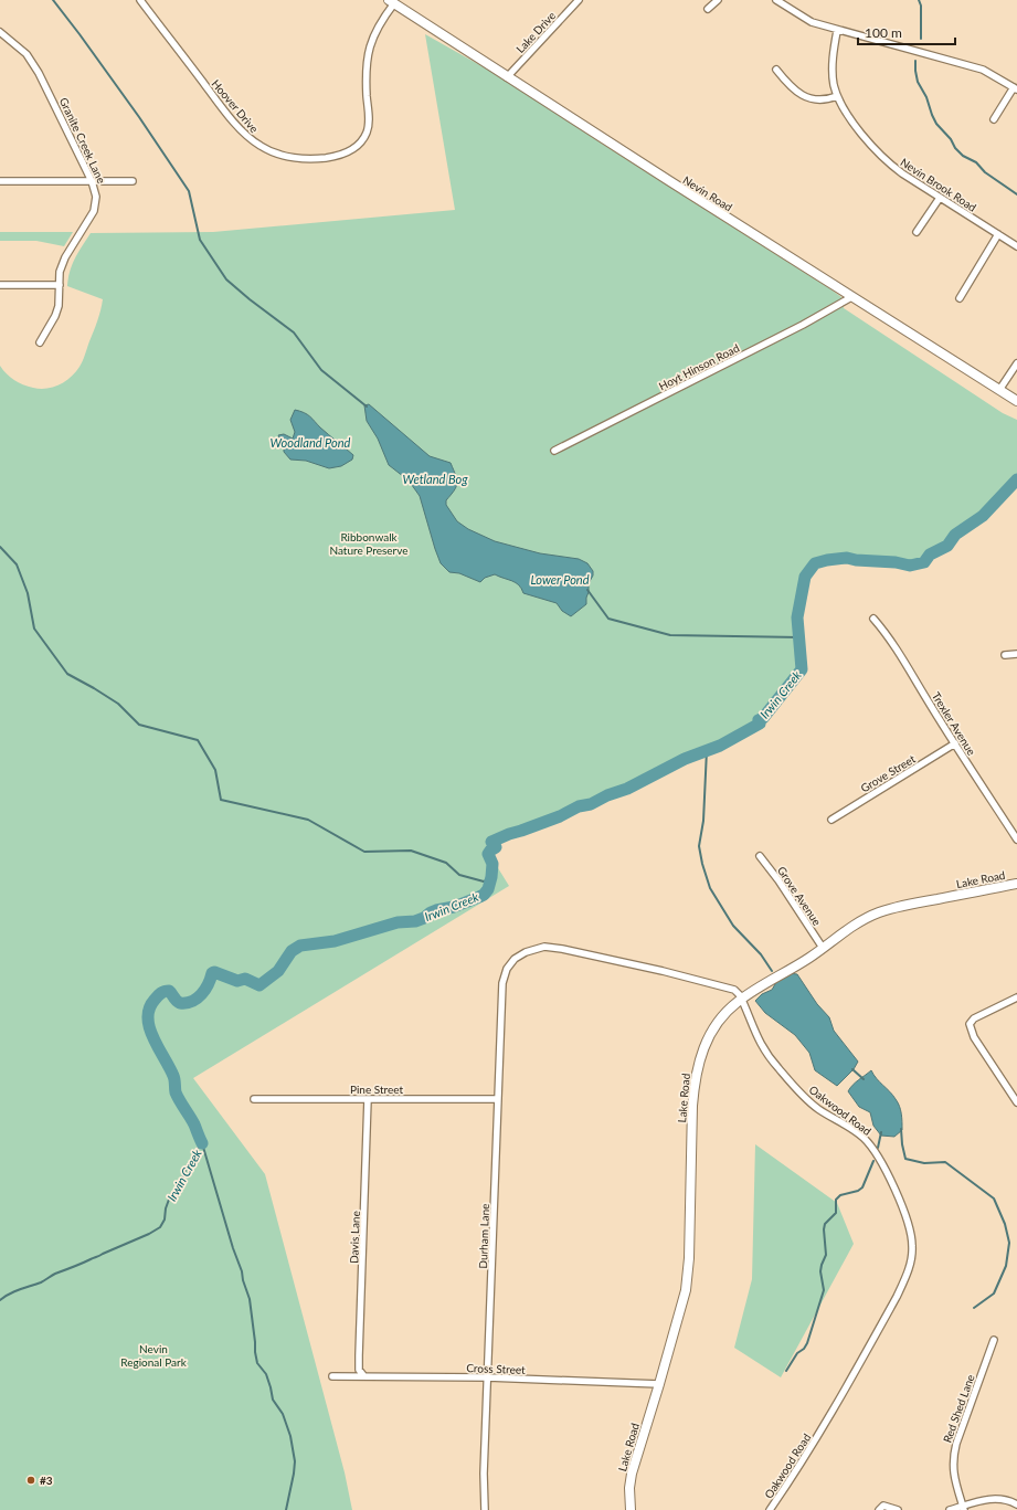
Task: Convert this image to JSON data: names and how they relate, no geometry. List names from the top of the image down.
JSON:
{
  "streets": {
    "street": [
      "Lake Drive",
      "Hoover Drive",
      "Granite Creek Lane",
      "Nevin Brook Road",
      "Nevin Road",
      "Hoyt Hinson Road",
      "Trexler Avenue",
      "Grove Street",
      "Lake Road",
      "Grove Avenue",
      "Pine Street",
      "Oakwood Road",
      "Durham Lane",
      "Davis Lane",
      "Cross Street",
      "Red Shed Lane"
    ]
  },
  "crossings": [
    ["Lake Drive", "Nevin Road"],
    ["Hoover Drive", "Nevin Road"],
    ["Nevin Road", "Hoyt Hinson Road"],
    ["Trexler Avenue", "Grove Street"],
    ["Lake Road", "Grove Avenue"],
    ["Lake Road", "Oakwood Road"],
    ["Lake Road", "Durham Lane"],
    ["Lake Road", "Cross Street"],
    ["Pine Street", "Durham Lane"],
    ["Pine Street", "Davis Lane"],
    ["Oakwood Road", "Durham Lane"],
    ["Durham Lane", "Cross Street"],
    ["Davis Lane", "Cross Street"]
  ],
  "water": [
    "Woodland Pond",
    "Wetland Bog",
    "Lower Pond",
    "Irwin Creek"
  ],
  "parks": ["Ribbonwalk Nature Preserve", "Nevin Regional Park"],
  "places": ["#3"],
  "scale_bar": "100 m"
}
